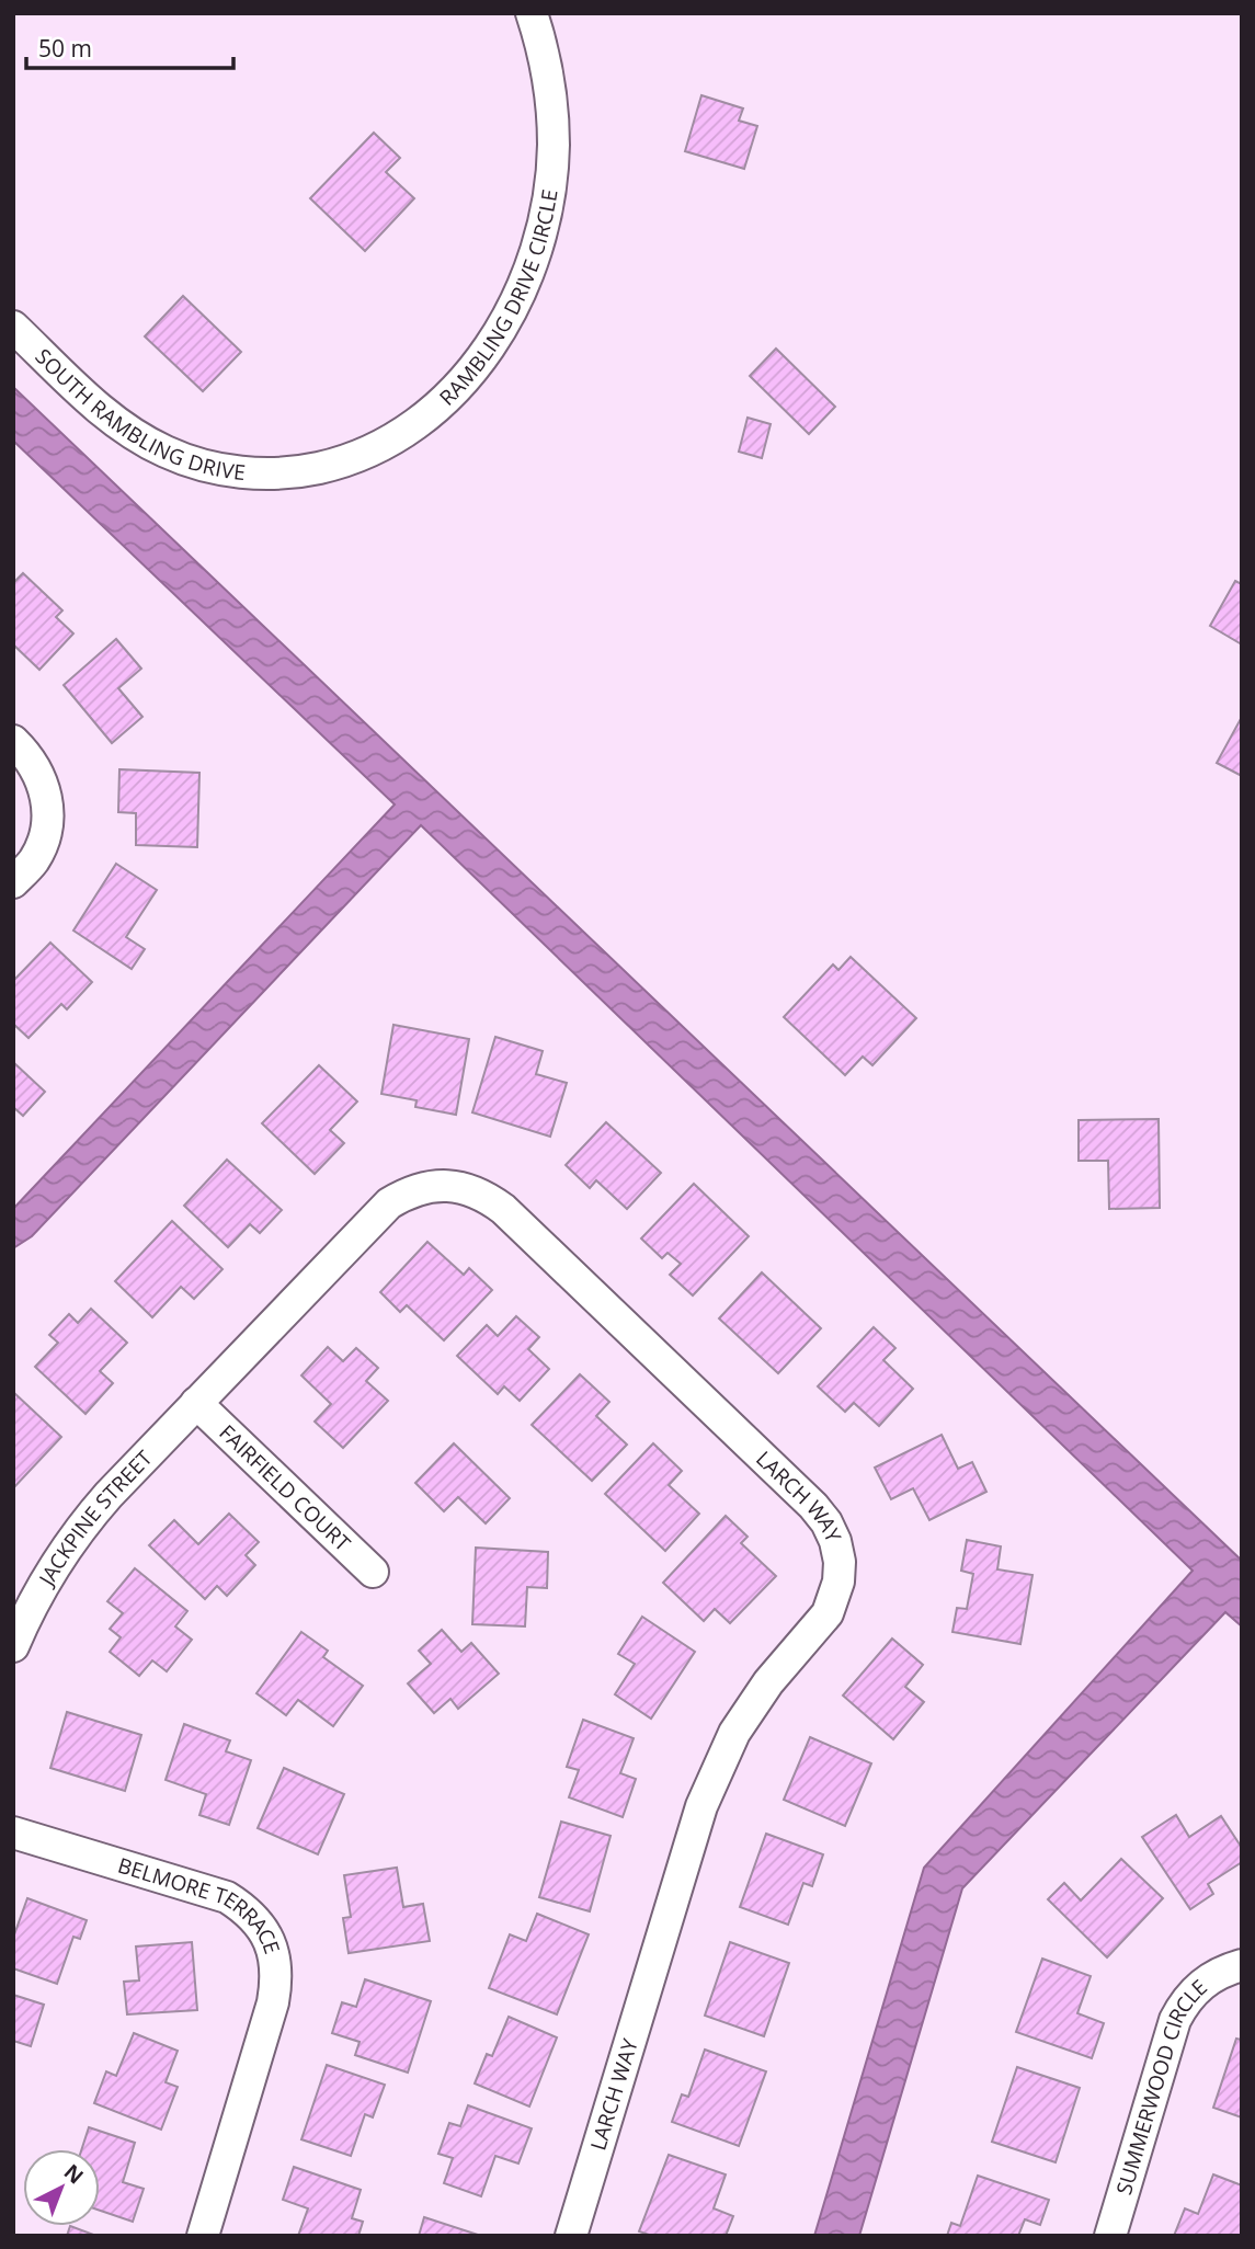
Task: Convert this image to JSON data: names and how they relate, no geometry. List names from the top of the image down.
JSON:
{
  "streets": {
    "street": [
      "RAMBLING DRIVE CIRCLE",
      "SOUTH RAMBLING DRIVE",
      "FAIRFIELD COURT",
      "LARCH WAY",
      "JACKPINE STREET",
      "BELMORE TERRACE",
      "SUMMERWOOD CIRCLE"
    ]
  },
  "crossings": [
    ["RAMBLING DRIVE CIRCLE", "SOUTH RAMBLING DRIVE"],
    ["FAIRFIELD COURT", "LARCH WAY"],
    ["FAIRFIELD COURT", "JACKPINE STREET"],
    ["LARCH WAY", "JACKPINE STREET"]
  ],
  "scale_bar": "50 m",
  "north": "top right"
}
